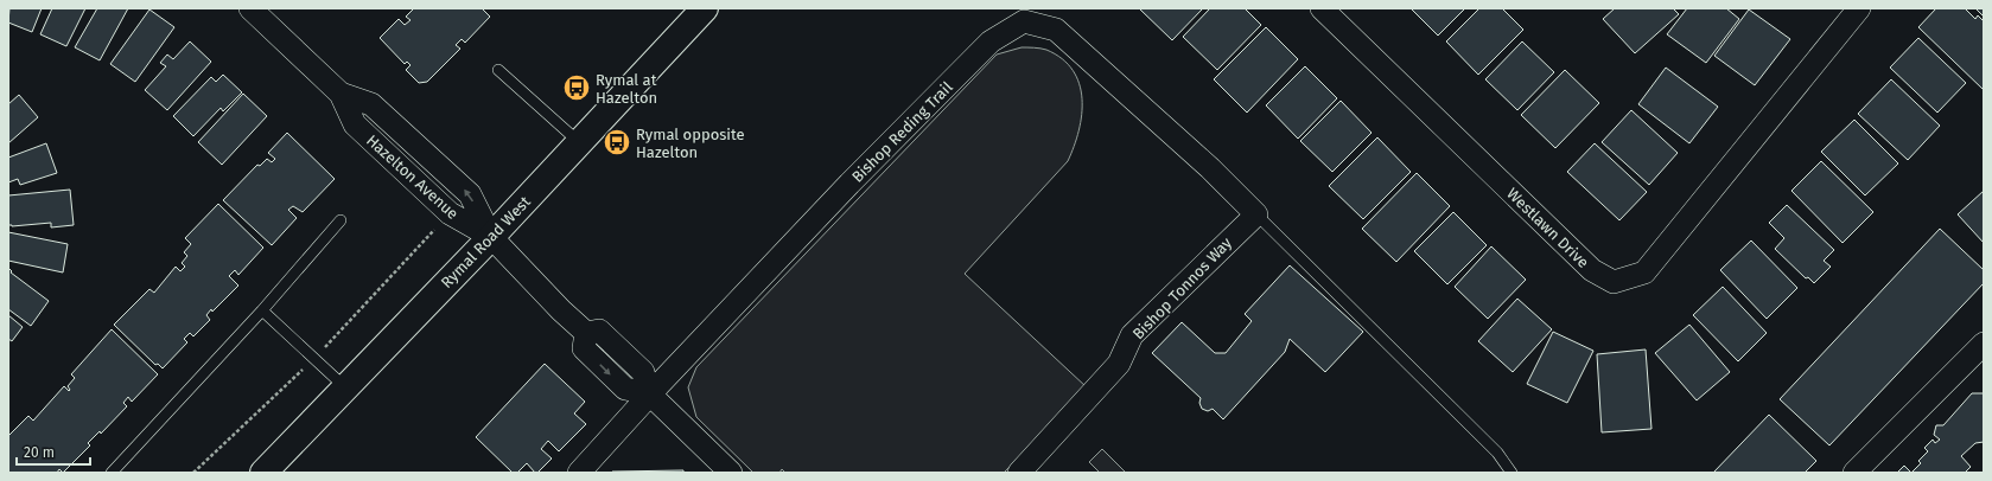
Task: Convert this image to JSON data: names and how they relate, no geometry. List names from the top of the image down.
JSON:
{
  "streets": {
    "main road": ["Rymal Road West"],
    "street": [
      "Bishop Reding Trail",
      "Hazelton Avenue",
      "Westlawn Drive",
      "Bishop Tonnos Way"
    ]
  },
  "crossings": [
    ["Bishop Reding Trail", "Bishop Tonnos Way"],
    ["Hazelton Avenue", "Rymal Road West"]
  ],
  "places": {
    "bus stop": ["Rymal at Hazelton", "Rymal opposite Hazelton"]
  },
  "scale_bar": "20 m"
}
